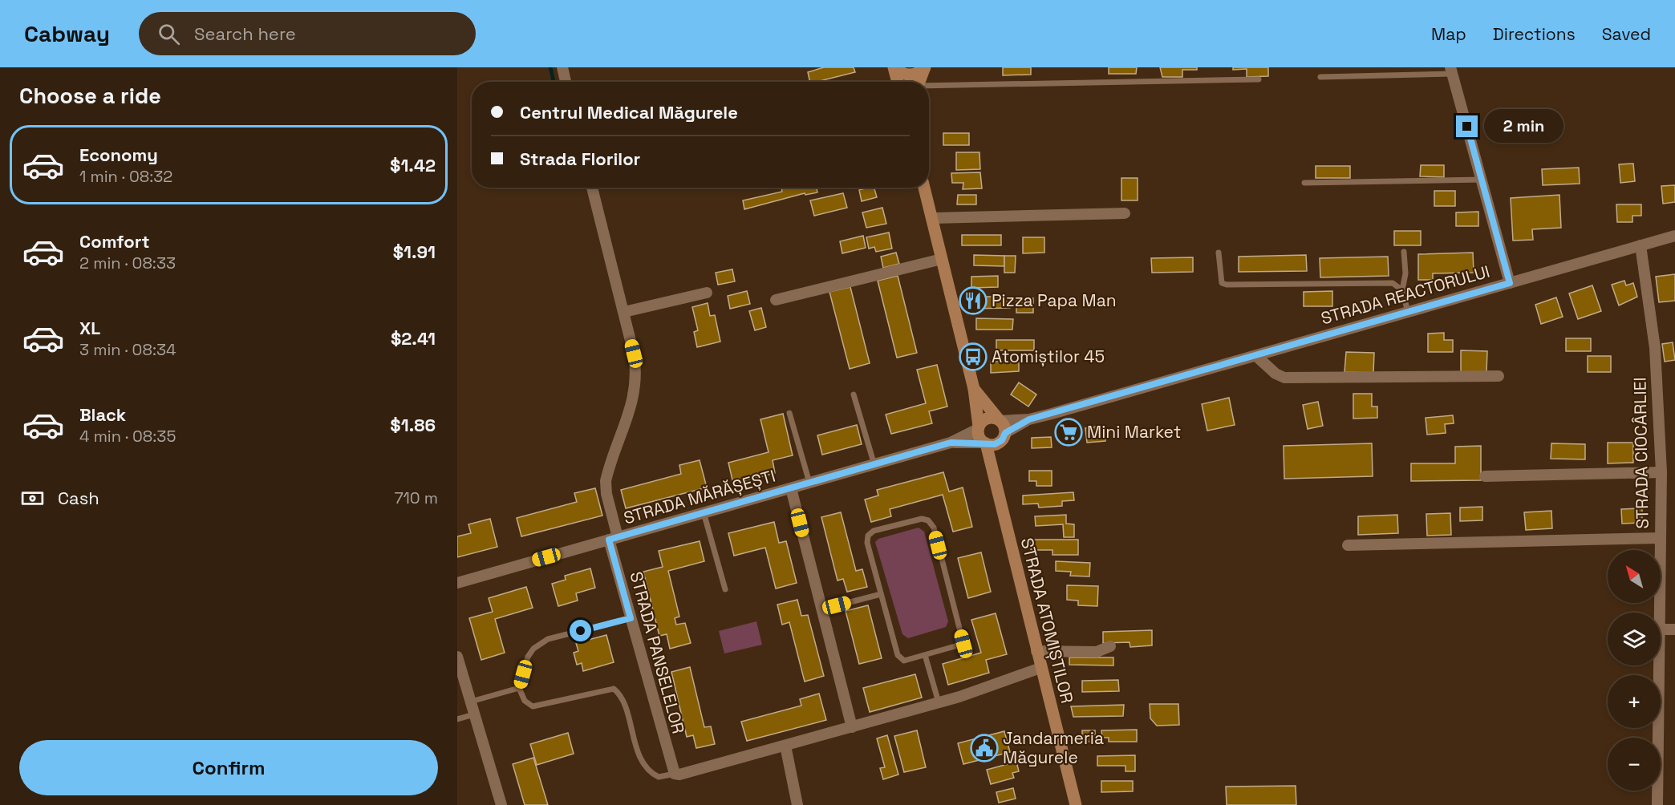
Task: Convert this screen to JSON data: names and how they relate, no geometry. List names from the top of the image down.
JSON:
{
  "streets": {
    "main road": ["STRADA ATOMIȘTILOR"],
    "street": [
      "STRADA REACTORULUI",
      "STRADA CIOCÂRLIEI",
      "STRADA MĂRĂȘEȘTI",
      "STRADA PANSELELOR"
    ]
  },
  "crossings": [
    ["STRADA REACTORULUI", "STRADA CIOCÂRLIEI"],
    ["STRADA REACTORULUI", "STRADA MĂRĂȘEȘTI"],
    ["STRADA REACTORULUI", "STRADA ATOMIȘTILOR"],
    ["STRADA MĂRĂȘEȘTI", "STRADA ATOMIȘTILOR"],
    ["STRADA MĂRĂȘEȘTI", "STRADA PANSELELOR"]
  ],
  "places": {
    "restaurant": ["Pizza Papa Man"],
    "bus stop": ["Atomiștilor 45"],
    "supermarket": ["Mini Market"],
    "public building": ["Jandarmeria Măgurele"]
  },
  "north": "top left",
  "page": {
    "header": "Cabway",
    "search": "Search here",
    "nav": ["Map", "Directions", "Saved"],
    "heading": "Choose a ride",
    "banner": ["Centrul Medical Măgurele", "Strada Florilor"],
    "bubble": "2 min",
    "list": [
      {
        "name": "Economy",
        "note": "1 min · 08:32",
        "value": "$1.42"
      },
      {
        "name": "Comfort",
        "note": "2 min · 08:33",
        "value": "$1.91"
      },
      {
        "name": "XL",
        "note": "3 min · 08:34",
        "value": "$2.41"
      },
      {
        "name": "Black",
        "note": "4 min · 08:35",
        "value": "$1.86"
      }
    ],
    "pay": ["Cash", "710 m"],
    "map_buttons": ["+", "−"],
    "buttons": "Confirm"
  }
}
